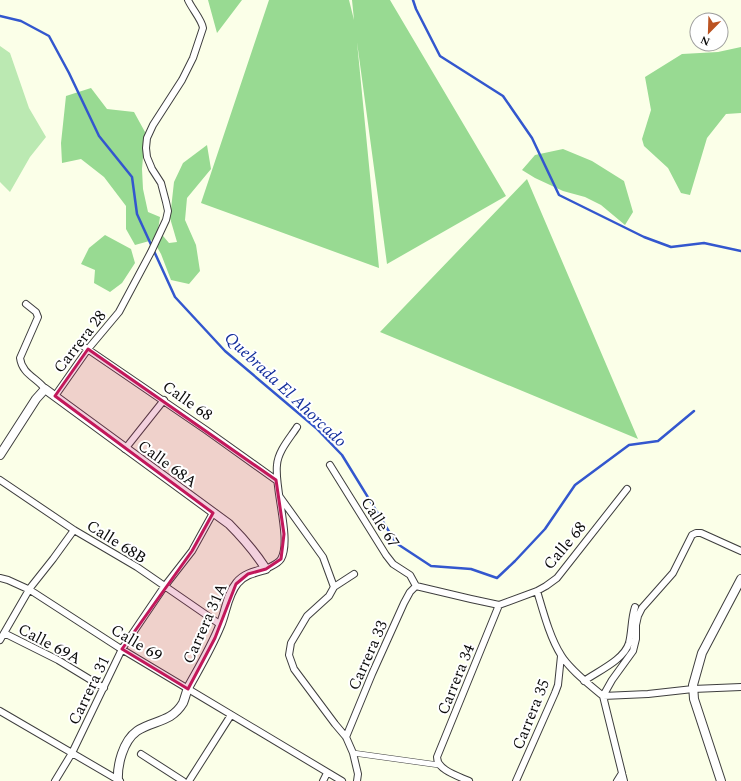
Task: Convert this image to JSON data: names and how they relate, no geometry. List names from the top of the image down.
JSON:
{
  "streets": {
    "street": [
      "Carrera 28",
      "Calle 68",
      "Calle 68A",
      "Calle 67",
      "Calle 68B",
      "Carrera 31A",
      "Calle 69",
      "Calle 69A",
      "Carrera 33",
      "Carrera 34",
      "Carrera 31",
      "Carrera 35"
    ]
  },
  "crossings": [
    ["Carrera 28", "Calle 68"],
    ["Carrera 28", "Calle 68A"],
    ["Calle 68", "Carrera 31A"],
    ["Calle 68", "Carrera 34"],
    ["Calle 68A", "Carrera 31A"],
    ["Calle 68A", "Carrera 31"],
    ["Calle 67", "Carrera 33"],
    ["Calle 68B", "Carrera 31A"],
    ["Calle 68B", "Carrera 31"],
    ["Carrera 31A", "Calle 69"],
    ["Calle 69", "Carrera 31"],
    ["Calle 69A", "Carrera 31"]
  ],
  "water": ["Quebrada El Ahorcado"],
  "north": "bottom left"
}
